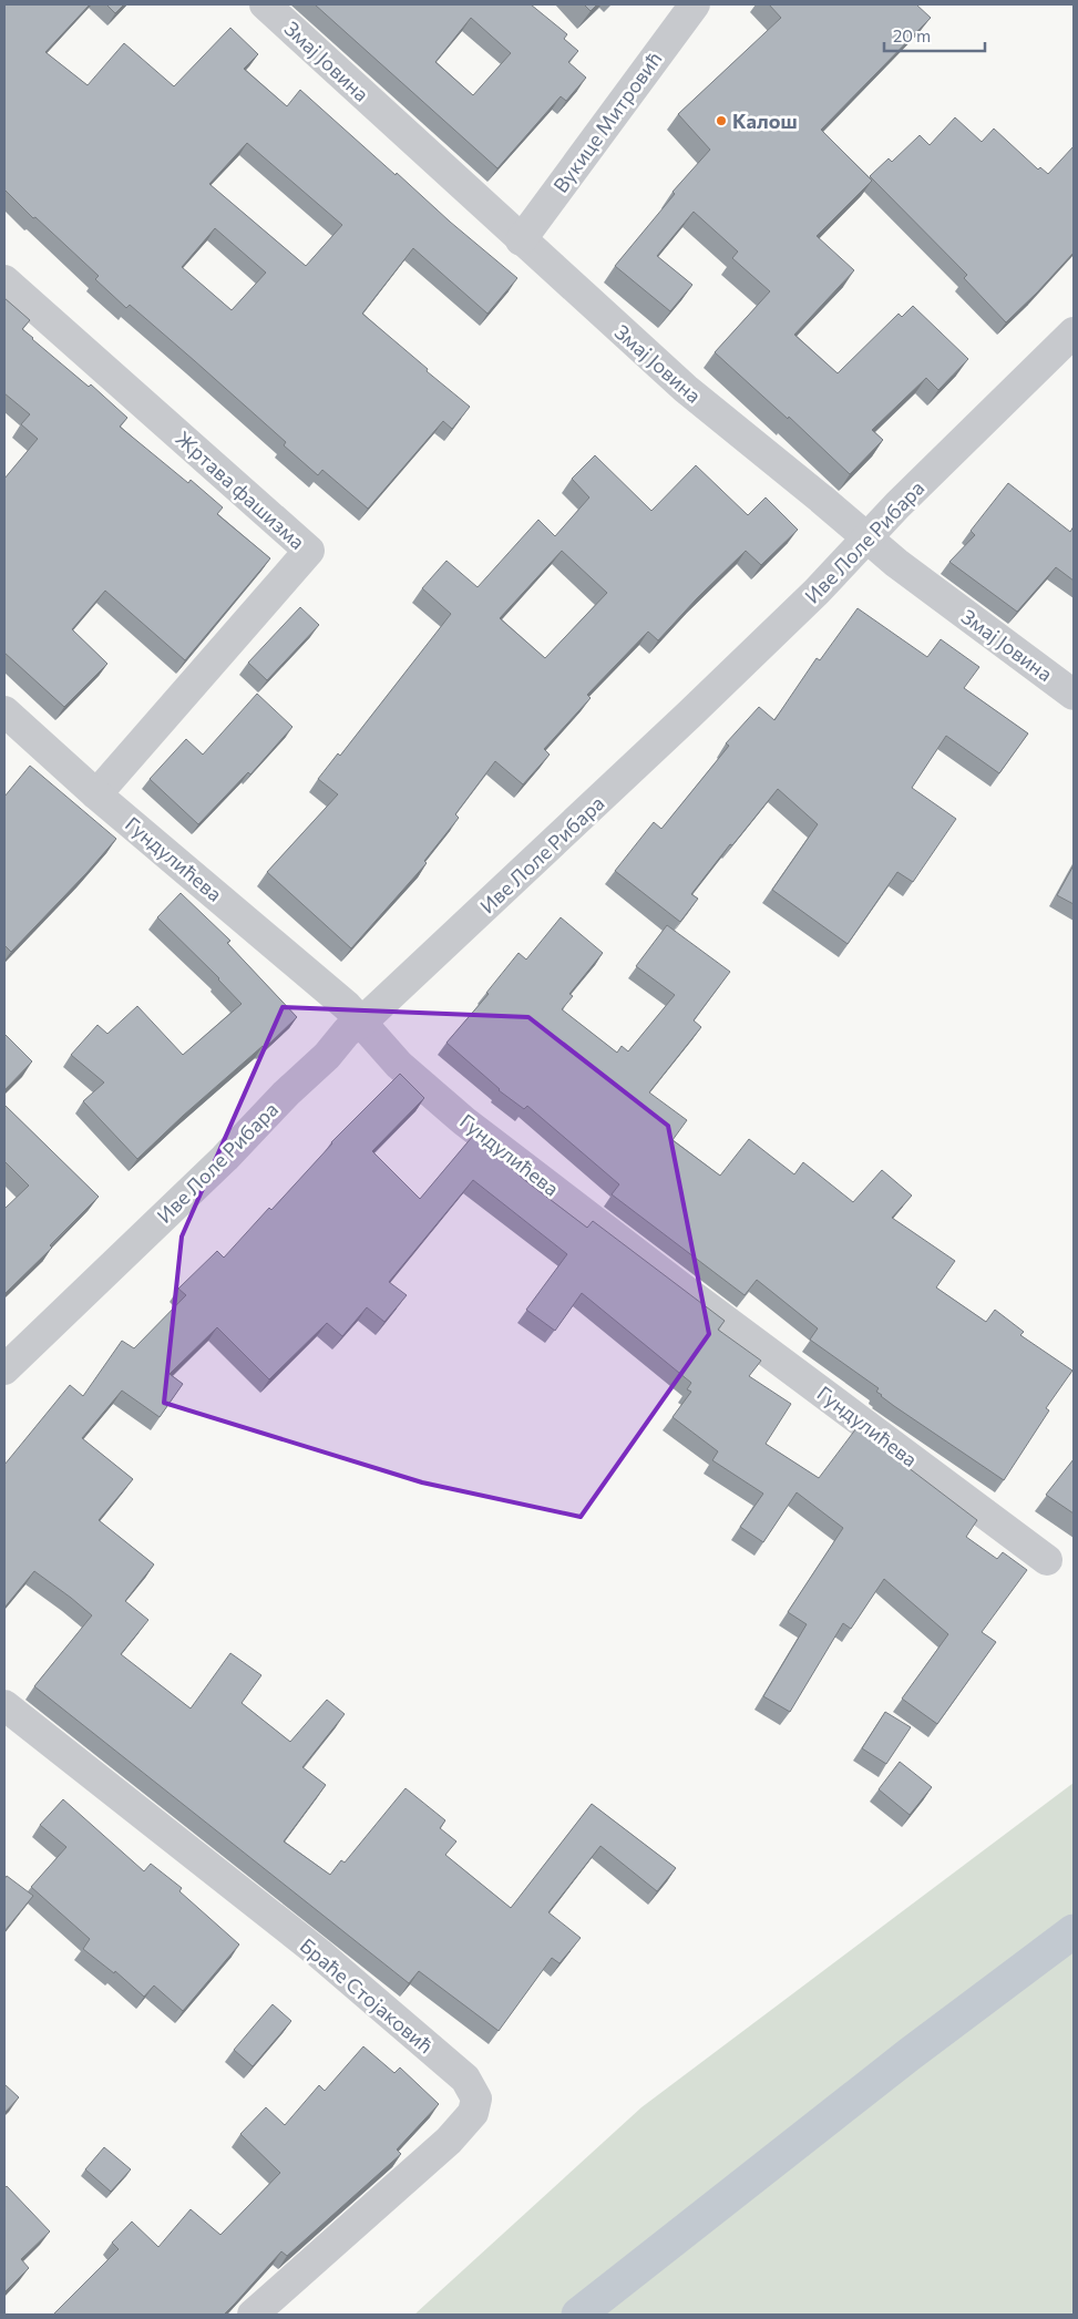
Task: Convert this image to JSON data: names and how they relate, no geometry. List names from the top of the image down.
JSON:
{
  "streets": {
    "street": [
      "Змај Јовина",
      "Вукице Митровић",
      "Жртава фашизма",
      "Иве Лоле Рибара",
      "Гундулићева",
      "Браће Стојаковић"
    ]
  },
  "crossings": [
    ["Змај Јовина", "Вукице Митровић"],
    ["Змај Јовина", "Иве Лоле Рибара"],
    ["Жртава фашизма", "Гундулићева"],
    ["Иве Лоле Рибара", "Гундулићева"]
  ],
  "places": ["Калош"],
  "scale_bar": "20 m"
}
